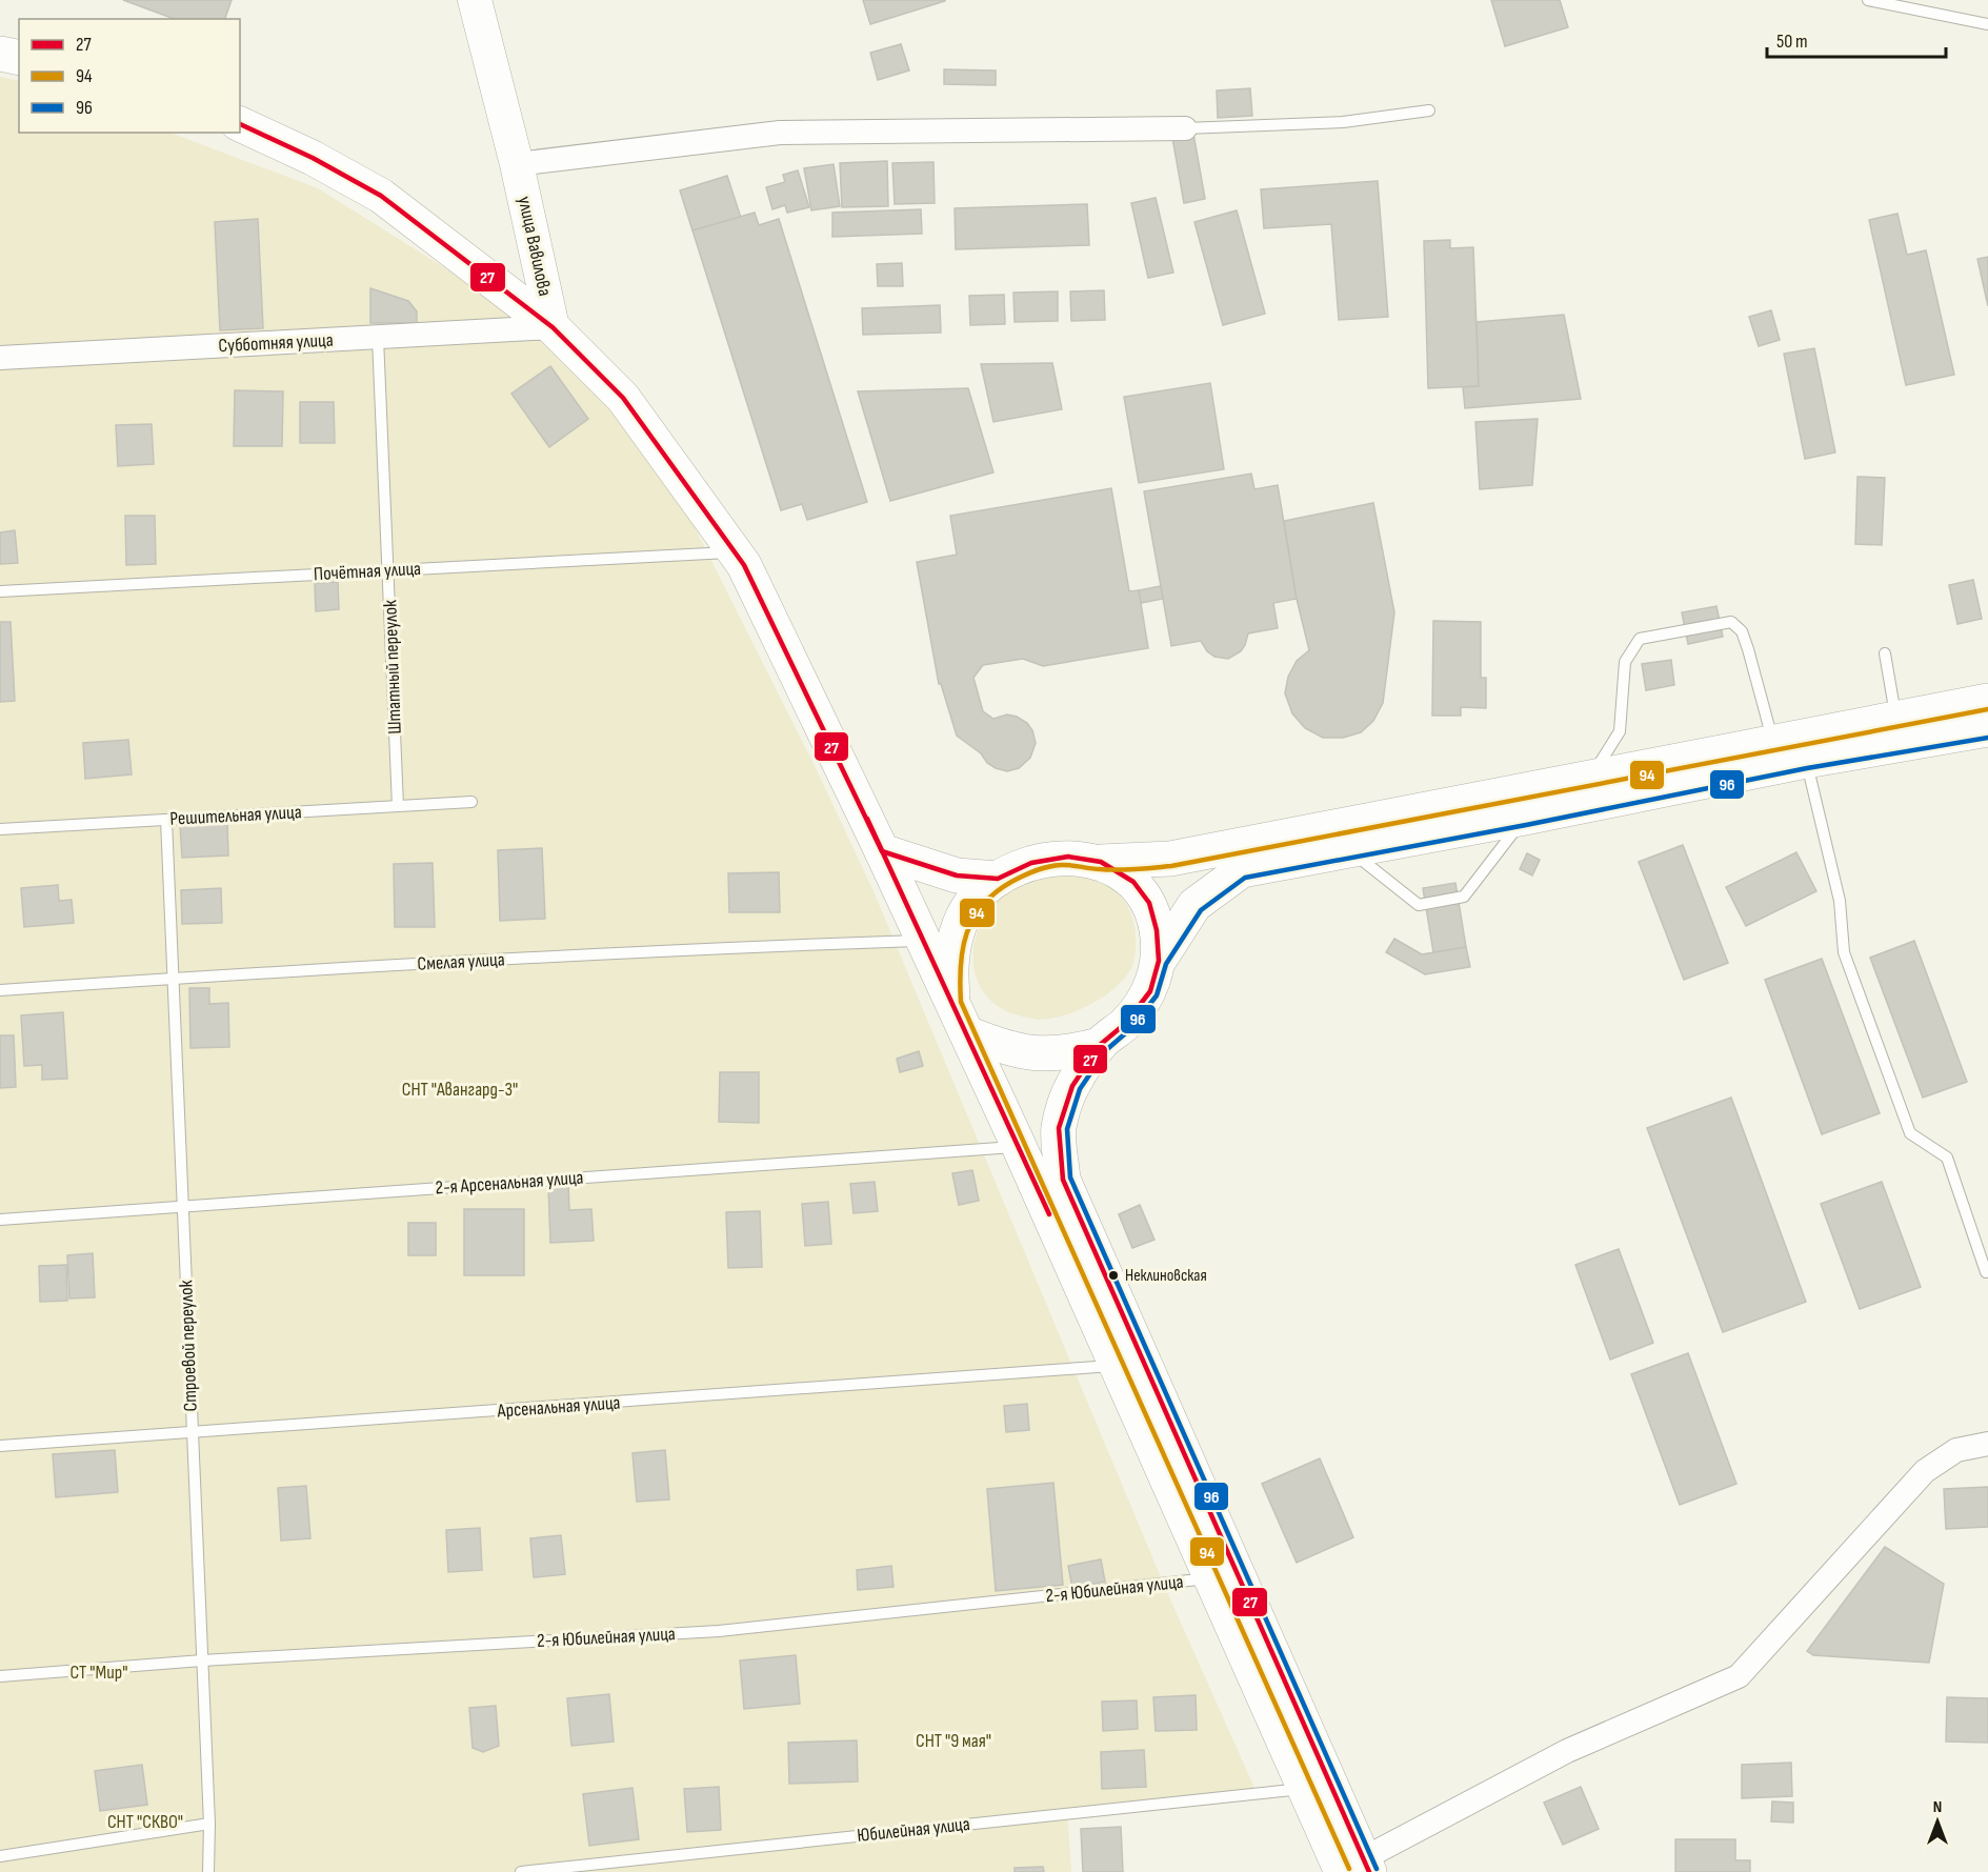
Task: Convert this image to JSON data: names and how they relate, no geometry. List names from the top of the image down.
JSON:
{
  "streets": {
    "street": ["улица Вавилова", "Субботняя улица"],
    "lane": [
      "Почётная улица",
      "Штатный переулок",
      "Решительная улица",
      "Смелая улица",
      "2-я Арсенальная улица",
      "Строевой переулок",
      "Арсенальная улица",
      "2-я Юбилейная улица",
      "Юбилейная улица"
    ]
  },
  "crossings": [
    ["улица Вавилова", "Субботняя улица"],
    ["Субботняя улица", "Штатный переулок"],
    ["Почётная улица", "Штатный переулок"],
    ["Штатный переулок", "Решительная улица"],
    ["Решительная улица", "Строевой переулок"],
    ["Смелая улица", "Строевой переулок"],
    ["2-я Арсенальная улица", "Строевой переулок"],
    ["Строевой переулок", "Арсенальная улица"],
    ["Строевой переулок", "2-я Юбилейная улица"]
  ],
  "parks": [
    "СНТ \"Авангард-3\"",
    "СТ \"Мир\"",
    "СНТ \"9 мая\"",
    "СНТ \"СКВО\""
  ],
  "places": ["Неклиновская"],
  "lines": ["transit line 27", "transit line 94", "transit line 96"],
  "legend": ["27", "94", "96"],
  "scale_bar": "50 m",
  "north": "top"
}
